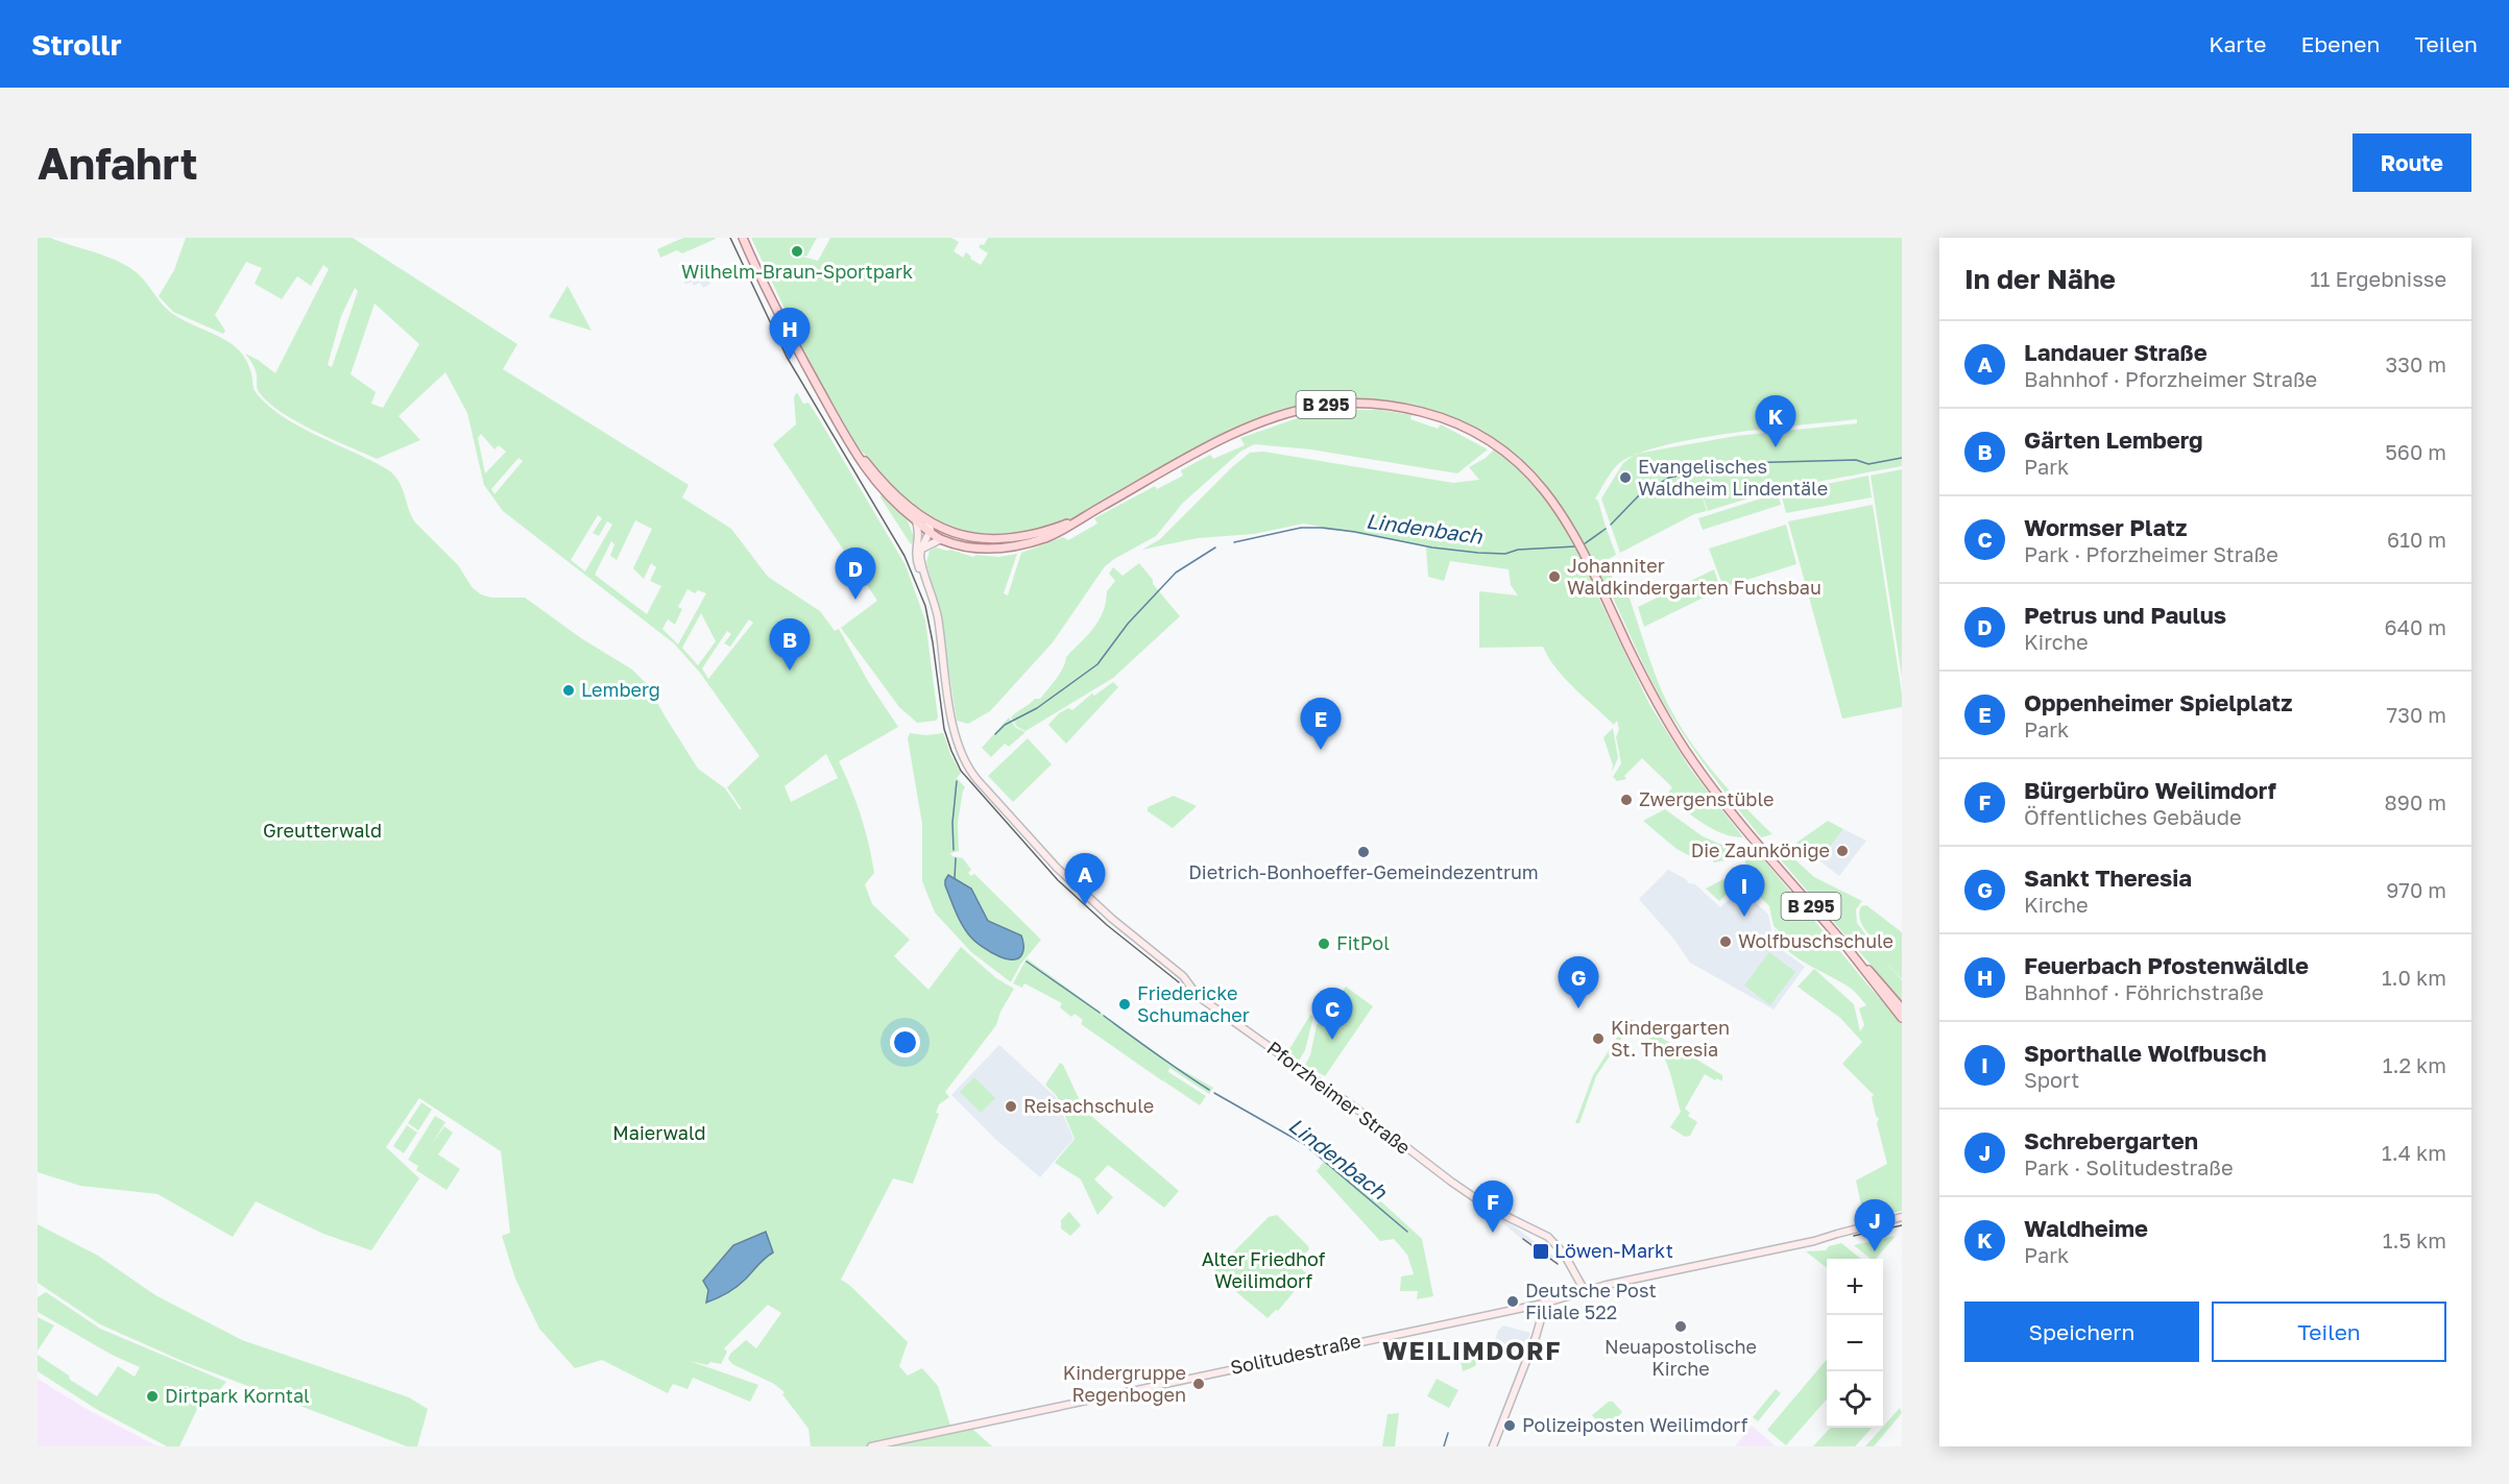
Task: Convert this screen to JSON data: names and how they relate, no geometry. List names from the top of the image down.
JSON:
{
  "streets": {
    "main road": ["B 295", "Pforzheimer Straße", "Solitudestraße"]
  },
  "crossings": [
    ["Pforzheimer Straße", "Solitudestraße"]
  ],
  "districts": ["WEILIMDORF"],
  "water": ["Lindenbach"],
  "parks": ["Greutterwald", "Maierwald", "Alter Friedhof Weilimdorf"],
  "places": {
    "other": [
      "Wilhelm-Braun-Sportpark",
      "Evangelisches Waldheim Lindentäle",
      "Johanniter Waldkindergarten Fuchsbau",
      "Lemberg",
      "Zwergenstüble",
      "Die Zaunkönige",
      "Dietrich-Bonhoeffer-Gemeindezentrum",
      "Wolfbuschschule",
      "FitPol",
      "Friedericke Schumacher",
      "Kindergarten St. Theresia",
      "Reisachschule",
      "Deutsche Post Filiale 522",
      "Neuapostolische Kirche",
      "Kindergruppe Regenbogen",
      "Dirtpark Korntal",
      "Polizeiposten Weilimdorf"
    ],
    "transit": ["Löwen-Markt"]
  },
  "page": {
    "header": "Strollr",
    "nav": ["Karte", "Ebenen", "Teilen"],
    "buttons": [
      "Route",
      ["Speichern", "Teilen"]
    ],
    "title": "Anfahrt",
    "heading": ["In der Nähe", "11 Ergebnisse"],
    "pins": [
      "H",
      "K",
      "D",
      "B",
      "E",
      "A",
      "I",
      "G",
      "C",
      "F",
      "J"
    ],
    "list": [
      {
        "mark": "A",
        "name": "Landauer Straße",
        "note": "Bahnhof · Pforzheimer Straße",
        "value": "330 m"
      },
      {
        "mark": "B",
        "name": "Gärten Lemberg",
        "note": "Park",
        "value": "560 m"
      },
      {
        "mark": "C",
        "name": "Wormser Platz",
        "note": "Park · Pforzheimer Straße",
        "value": "610 m"
      },
      {
        "mark": "D",
        "name": "Petrus und Paulus",
        "note": "Kirche",
        "value": "640 m"
      },
      {
        "mark": "E",
        "name": "Oppenheimer Spielplatz",
        "note": "Park",
        "value": "730 m"
      },
      {
        "mark": "F",
        "name": "Bürgerbüro Weilimdorf",
        "note": "Öffentliches Gebäude",
        "value": "890 m"
      },
      {
        "mark": "G",
        "name": "Sankt Theresia",
        "note": "Kirche",
        "value": "970 m"
      },
      {
        "mark": "H",
        "name": "Feuerbach Pfostenwäldle",
        "note": "Bahnhof · Föhrichstraße",
        "value": "1.0 km"
      },
      {
        "mark": "I",
        "name": "Sporthalle Wolfbusch",
        "note": "Sport",
        "value": "1.2 km"
      },
      {
        "mark": "J",
        "name": "Schrebergarten",
        "note": "Park · Solitudestraße",
        "value": "1.4 km"
      },
      {
        "mark": "K",
        "name": "Waldheime",
        "note": "Park",
        "value": "1.5 km"
      }
    ],
    "map_buttons": ["+", "−"]
  }
}
